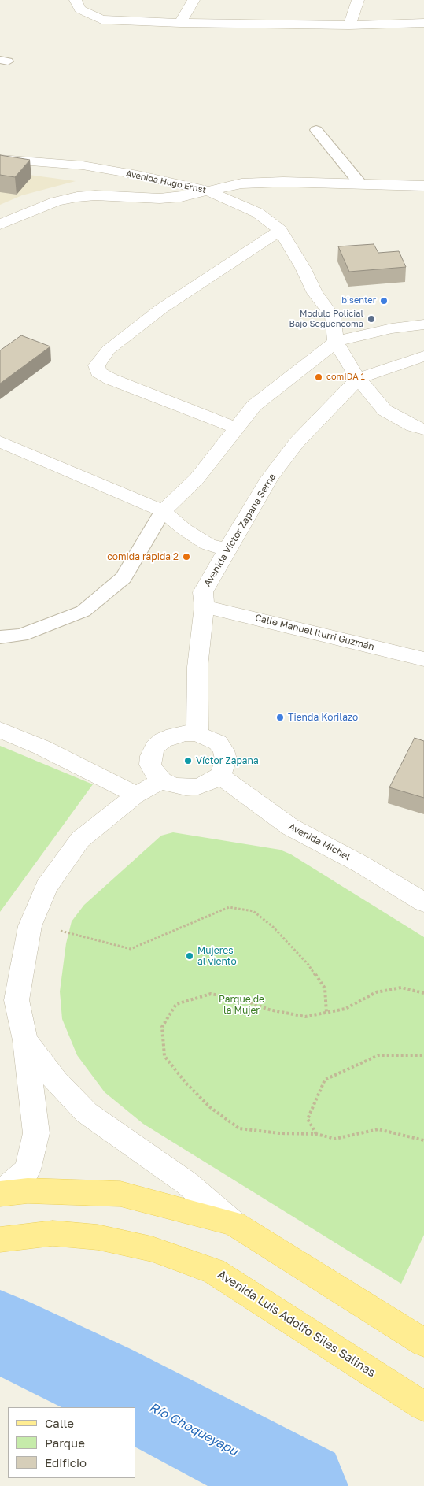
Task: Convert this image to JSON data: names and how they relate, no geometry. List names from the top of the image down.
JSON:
{
  "streets": {
    "main road": ["Avenida Luis Adolfo Siles Salinas"],
    "street": [
      "Avenida Hugo Ernst",
      "Avenida Víctor Zapana Serna",
      "Calle Manuel Iturri Guzmán",
      "Avenida Michel"
    ]
  },
  "crossings": [
    ["Avenida Hugo Ernst", "Avenida Víctor Zapana Serna"],
    ["Avenida Víctor Zapana Serna", "Calle Manuel Iturri Guzmán"],
    ["Avenida Víctor Zapana Serna", "Avenida Michel"]
  ],
  "water": ["Río Choqueyapu"],
  "parks": ["Parque de la Mujer"],
  "places": [
    "bisenter",
    "Modulo Policial Bajo Seguencoma",
    "comIDA 1",
    "comida rapida 2",
    "Tienda Korilazo",
    "Víctor Zapana",
    "Mujeres al viento"
  ],
  "legend": ["Calle", "Parque", "Edificio"]
}
